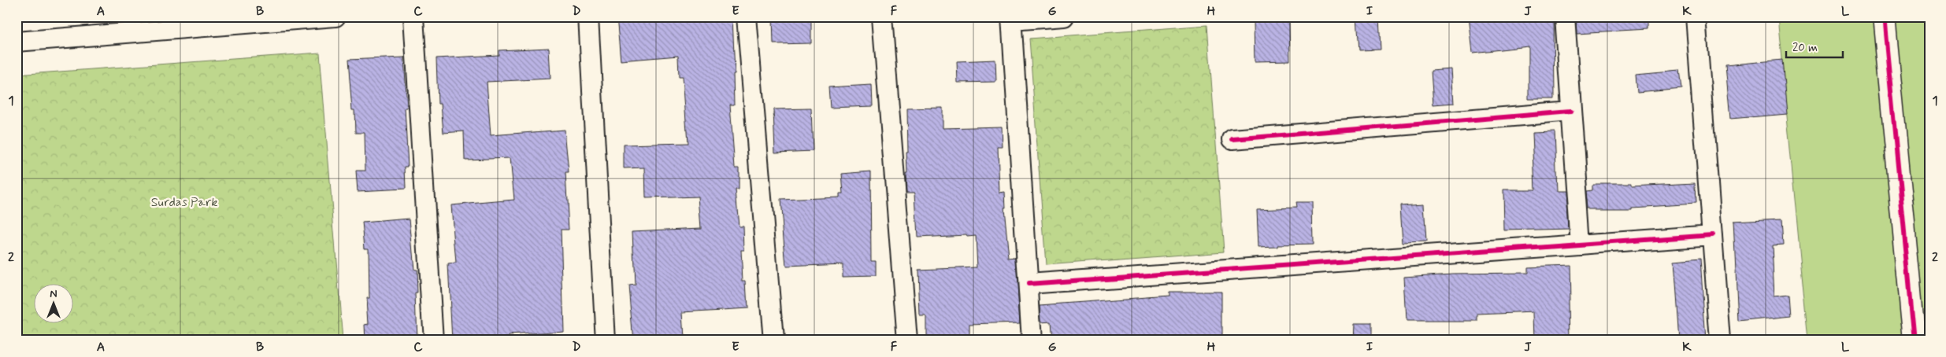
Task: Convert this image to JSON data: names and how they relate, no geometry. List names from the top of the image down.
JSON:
{
  "parks": ["Surdas Park"],
  "scale_bar": "20 m",
  "north": "top",
  "grid": {
    "columns": [
      "A",
      "B",
      "C",
      "D",
      "E",
      "F",
      "G",
      "H",
      "I",
      "J",
      "K",
      "L"
    ],
    "rows": ["1", "2"]
  }
}
